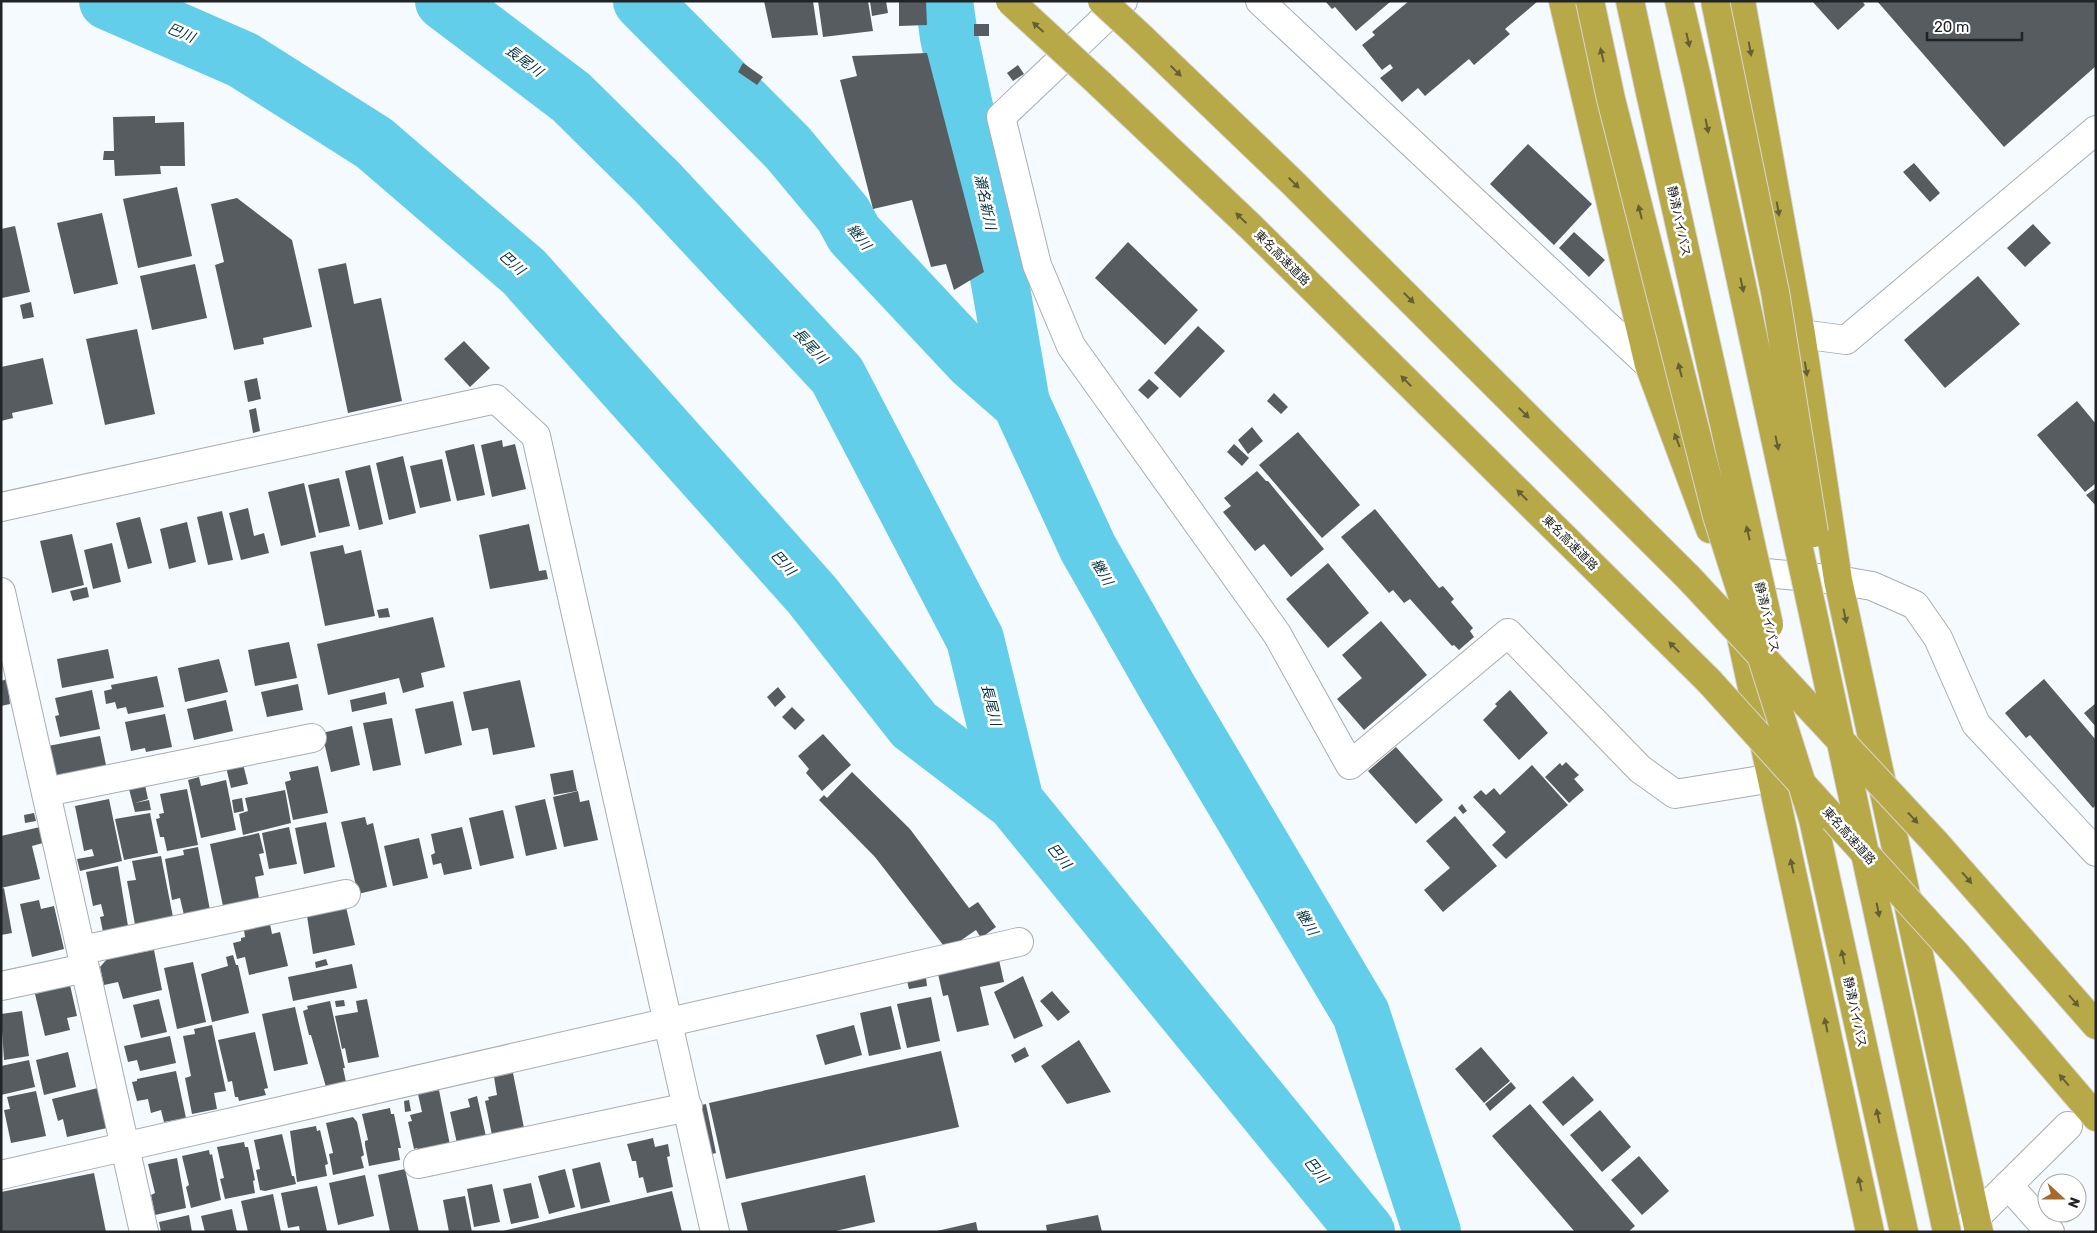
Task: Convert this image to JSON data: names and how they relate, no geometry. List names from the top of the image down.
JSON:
{
  "streets": {
    "highway": ["静清バイパス", "東名高速道路"]
  },
  "water": [
    "巴川",
    "長尾川",
    "瀬名新川",
    "継川"
  ],
  "scale_bar": "20 m",
  "north": "right"
}
